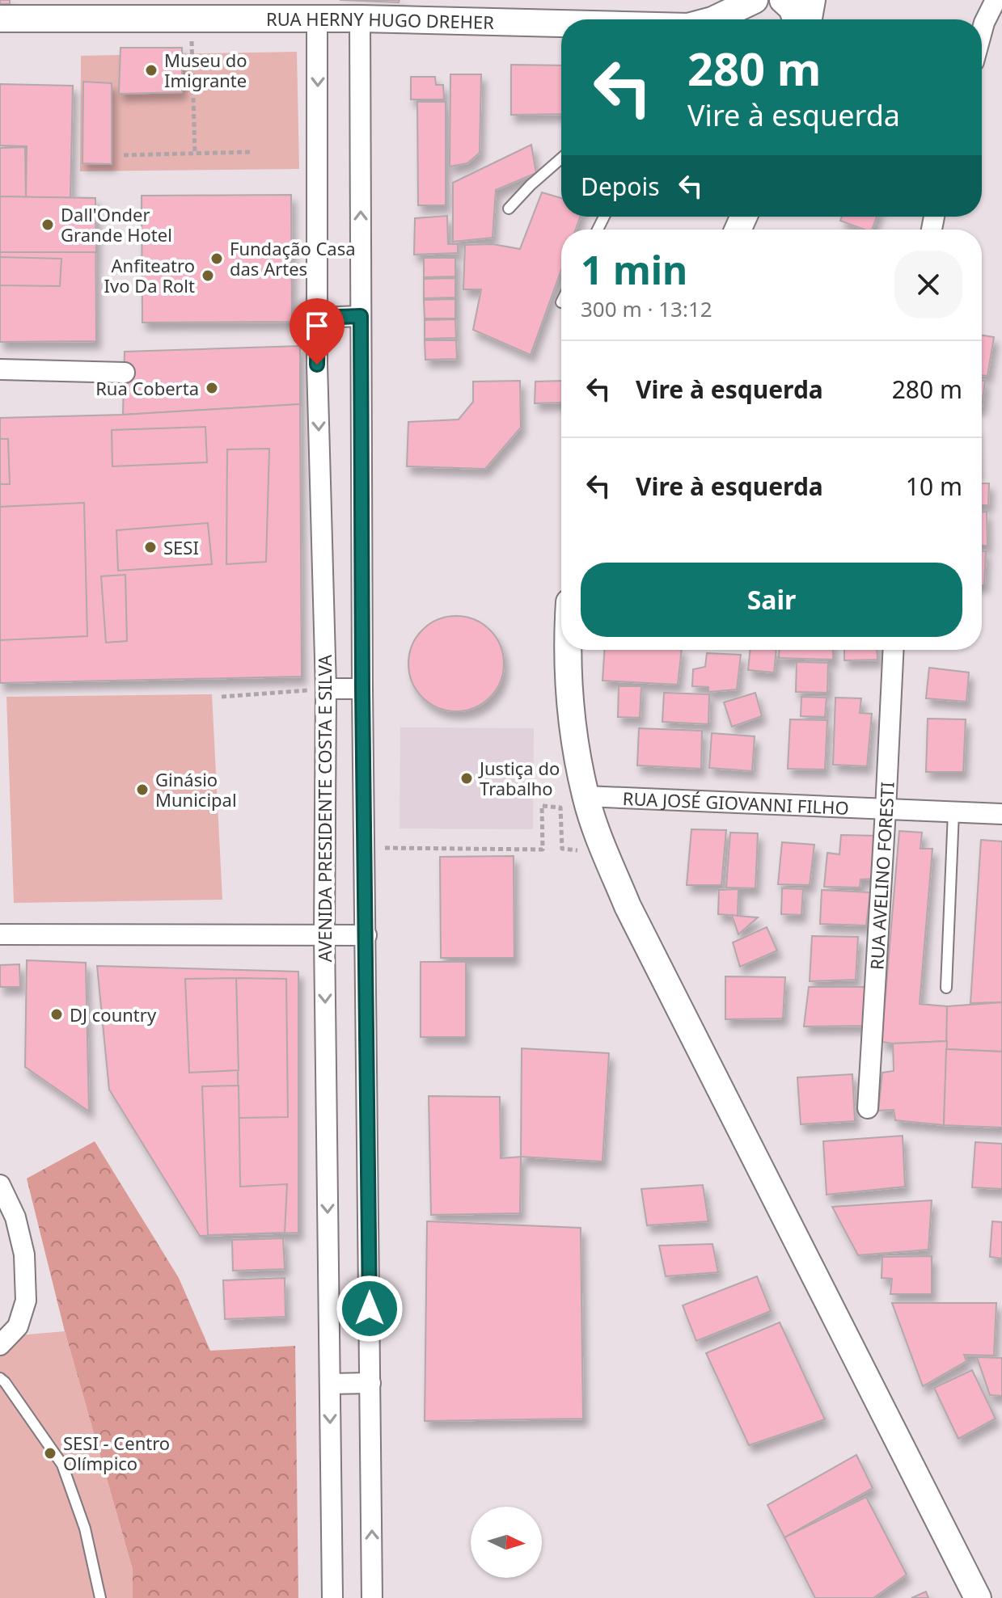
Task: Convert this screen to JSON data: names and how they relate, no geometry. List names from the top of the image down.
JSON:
{
  "streets": {
    "main road": ["RUA HERNY HUGO DREHER"],
    "street": ["RUA JOSÉ GIOVANNI FILHO", "AVENIDA PRESIDENTE COSTA E SILVA", "RUA AVELINO FORESTI"]
  },
  "crossings": [
    ["RUA HERNY HUGO DREHER", "AVENIDA PRESIDENTE COSTA E SILVA"],
    ["RUA JOSÉ GIOVANNI FILHO", "RUA AVELINO FORESTI"]
  ],
  "places": [
    "Museu do Imigrante",
    "Dall'Onder Grande Hotel",
    "Fundação Casa das Artes",
    "Anfiteatro Ivo Da Rolt",
    "Rua Coberta",
    "SESI",
    "Justiça do Trabalho",
    "Ginásio Municipal",
    "DJ country",
    "SESI - Centro Olímpico"
  ],
  "north": "right",
  "page": {
    "turn": ["280 m", "Vire à esquerda"],
    "then": "Depois",
    "heading": ["1 min", "300 m · 13:12"],
    "list": [
      {
        "name": "Vire à esquerda",
        "value": "280 m"
      },
      {
        "name": "Vire à esquerda",
        "value": "10 m"
      }
    ],
    "buttons": "Sair"
  }
}
